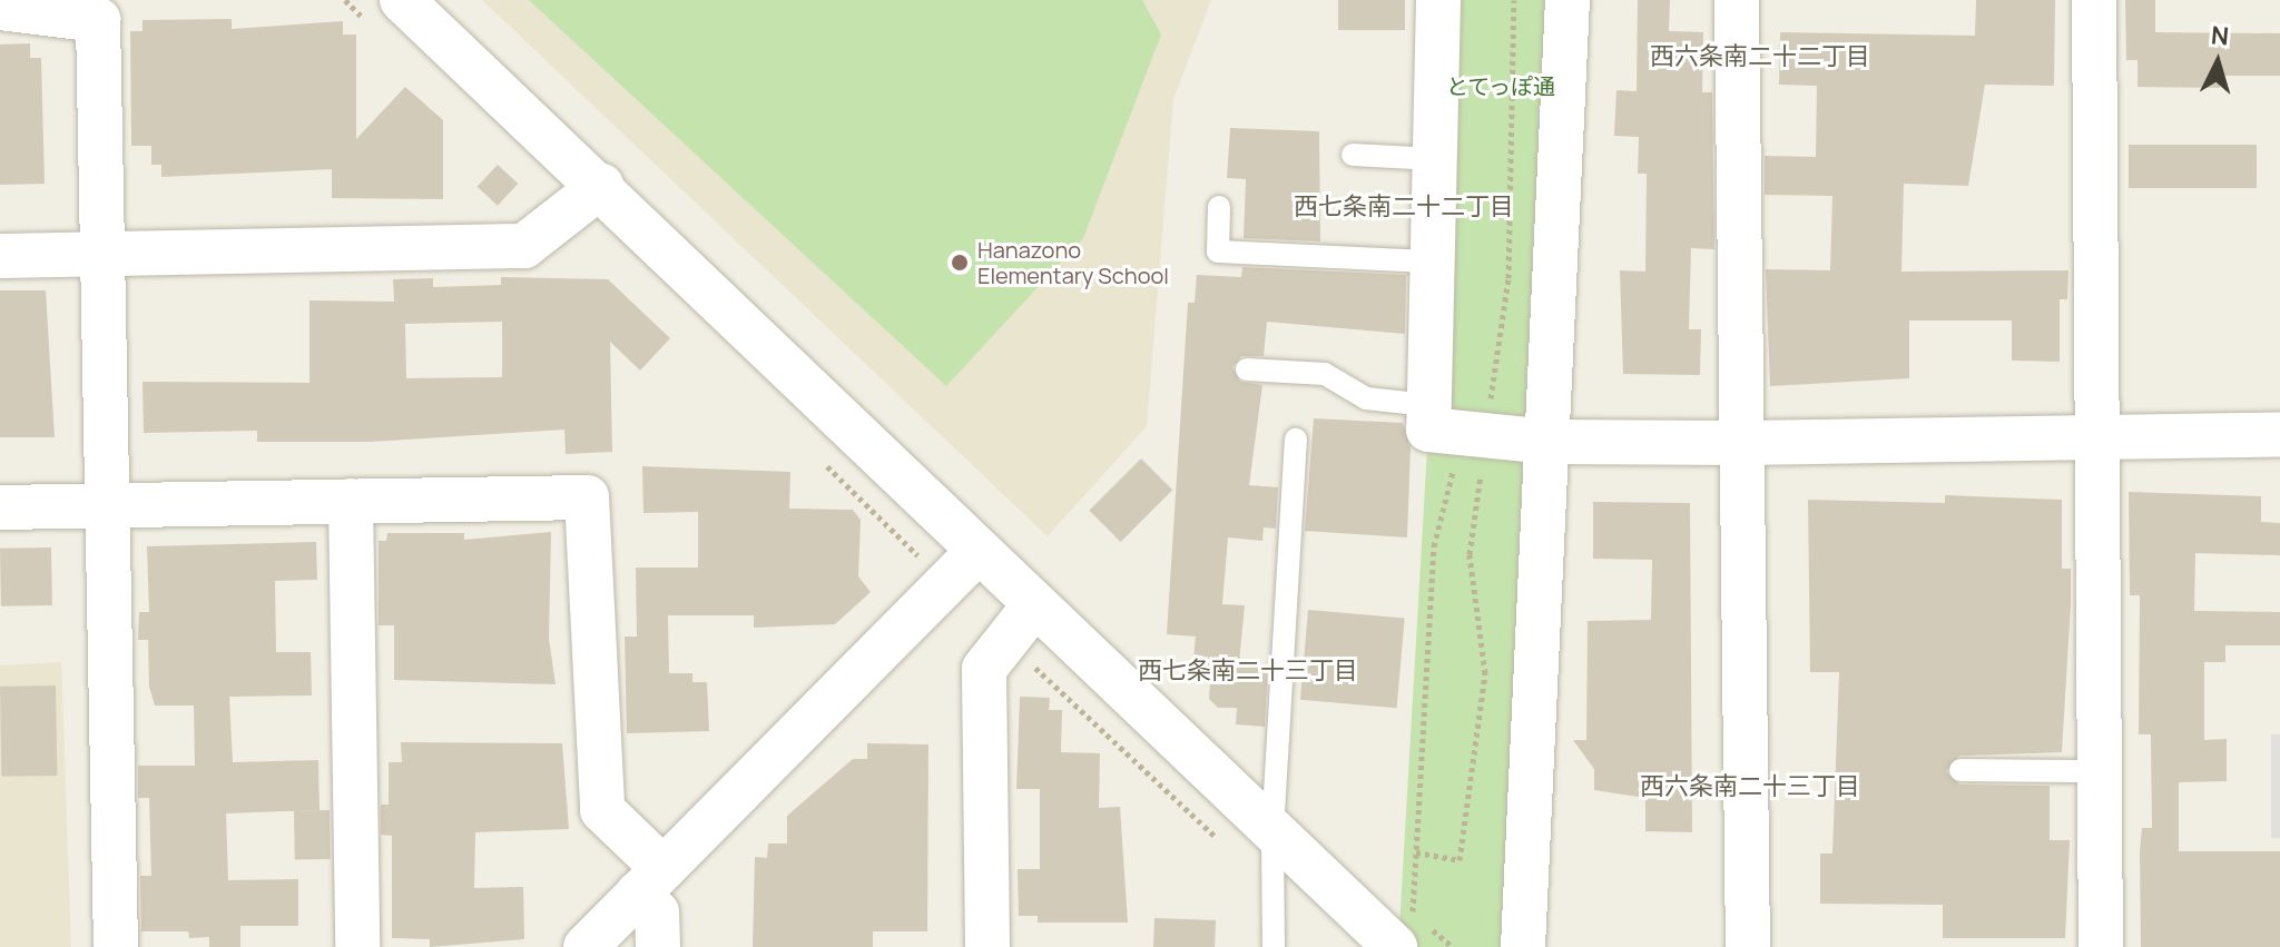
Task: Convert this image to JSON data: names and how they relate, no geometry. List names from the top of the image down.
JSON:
{
  "districts": [
    "西六条南二十二丁目",
    "西七条南二十二丁目",
    "西七条南二十三丁目",
    "西六条南二十三丁目"
  ],
  "parks": ["とてっぽ通"],
  "places": ["Hanazono Elementary School"],
  "north": "top"
}
